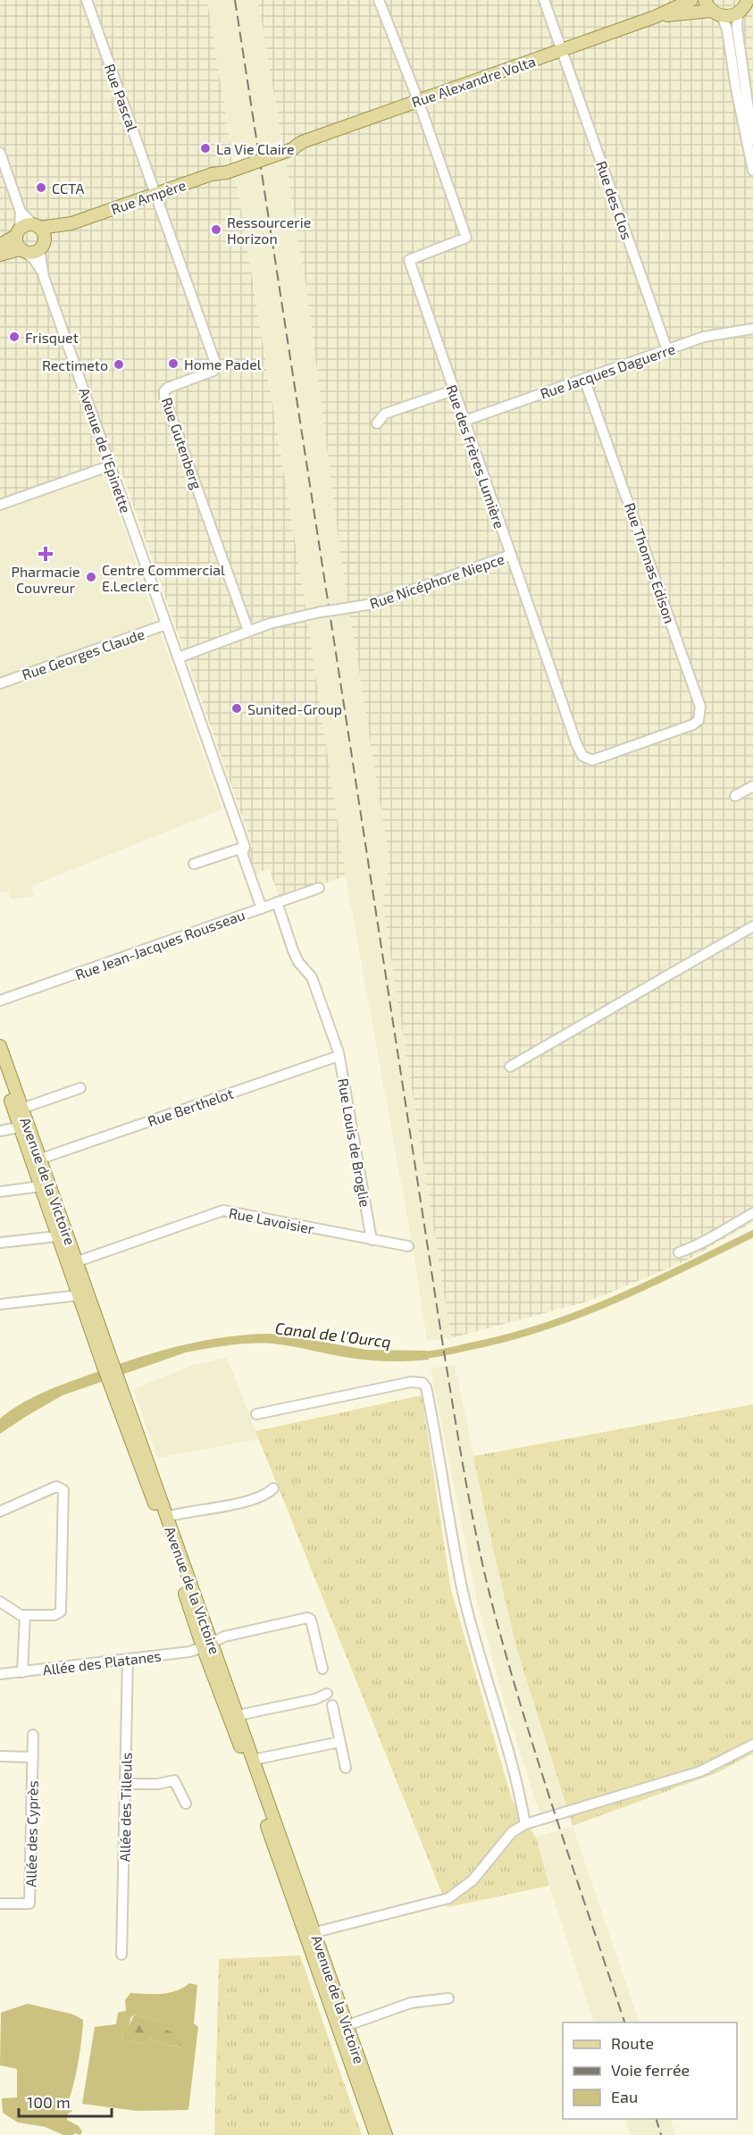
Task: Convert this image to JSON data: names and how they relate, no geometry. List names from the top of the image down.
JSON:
{
  "streets": {
    "main road": ["Rue Alexandre Volta", "Rue Ampère", "Avenue de la Victoire"],
    "street": [
      "Rue Pascal",
      "Rue des Clos",
      "Rue Jacques Daguerre",
      "Rue Gutenberg",
      "Avenue de l'Epinette",
      "Rue des Frères Lumière",
      "Rue Thomas Edison",
      "Rue Nicéphore Niepce",
      "Rue Georges Claude",
      "Rue Jean-Jacques Rousseau",
      "Rue Berthelot",
      "Rue Louis de Broglie",
      "Rue Lavoisier",
      "Allée des Platanes",
      "Allée des Tilleuls",
      "Allée des Cyprès"
    ]
  },
  "crossings": [
    ["Rue Alexandre Volta", "Rue Ampère"],
    ["Rue Alexandre Volta", "Rue des Clos"],
    ["Rue Alexandre Volta", "Rue des Frères Lumière"],
    ["Rue Pascal", "Rue Ampère"],
    ["Rue Pascal", "Rue Gutenberg"],
    ["Rue Ampère", "Rue Gutenberg"],
    ["Rue Ampère", "Avenue de l'Epinette"],
    ["Rue des Clos", "Rue Jacques Daguerre"],
    ["Rue Jacques Daguerre", "Rue des Frères Lumière"],
    ["Rue Jacques Daguerre", "Rue Thomas Edison"],
    ["Rue Gutenberg", "Rue Nicéphore Niepce"],
    ["Avenue de l'Epinette", "Rue Nicéphore Niepce"],
    ["Avenue de l'Epinette", "Rue Georges Claude"],
    ["Rue des Frères Lumière", "Rue Thomas Edison"],
    ["Rue des Frères Lumière", "Rue Nicéphore Niepce"],
    ["Rue Jean-Jacques Rousseau", "Rue Louis de Broglie"],
    ["Rue Berthelot", "Rue Louis de Broglie"],
    ["Rue Berthelot", "Avenue de la Victoire"],
    ["Rue Louis de Broglie", "Rue Lavoisier"],
    ["Avenue de la Victoire", "Rue Lavoisier"],
    ["Avenue de la Victoire", "Allée des Platanes"],
    ["Allée des Platanes", "Allée des Tilleuls"]
  ],
  "water": ["Canal de l'Ourcq"],
  "places": {
    "other": [
      "La Vie Claire",
      "CCTA",
      "Ressourcerie Horizon",
      "Frisquet",
      "Home Padel",
      "Rectimeto",
      "Centre Commercial E.Leclerc",
      "Sunited-Group"
    ],
    "health": ["Pharmacie Couvreur"]
  },
  "legend": ["Route", "Voie ferrée", "Eau"],
  "scale_bar": "100 m"
}
